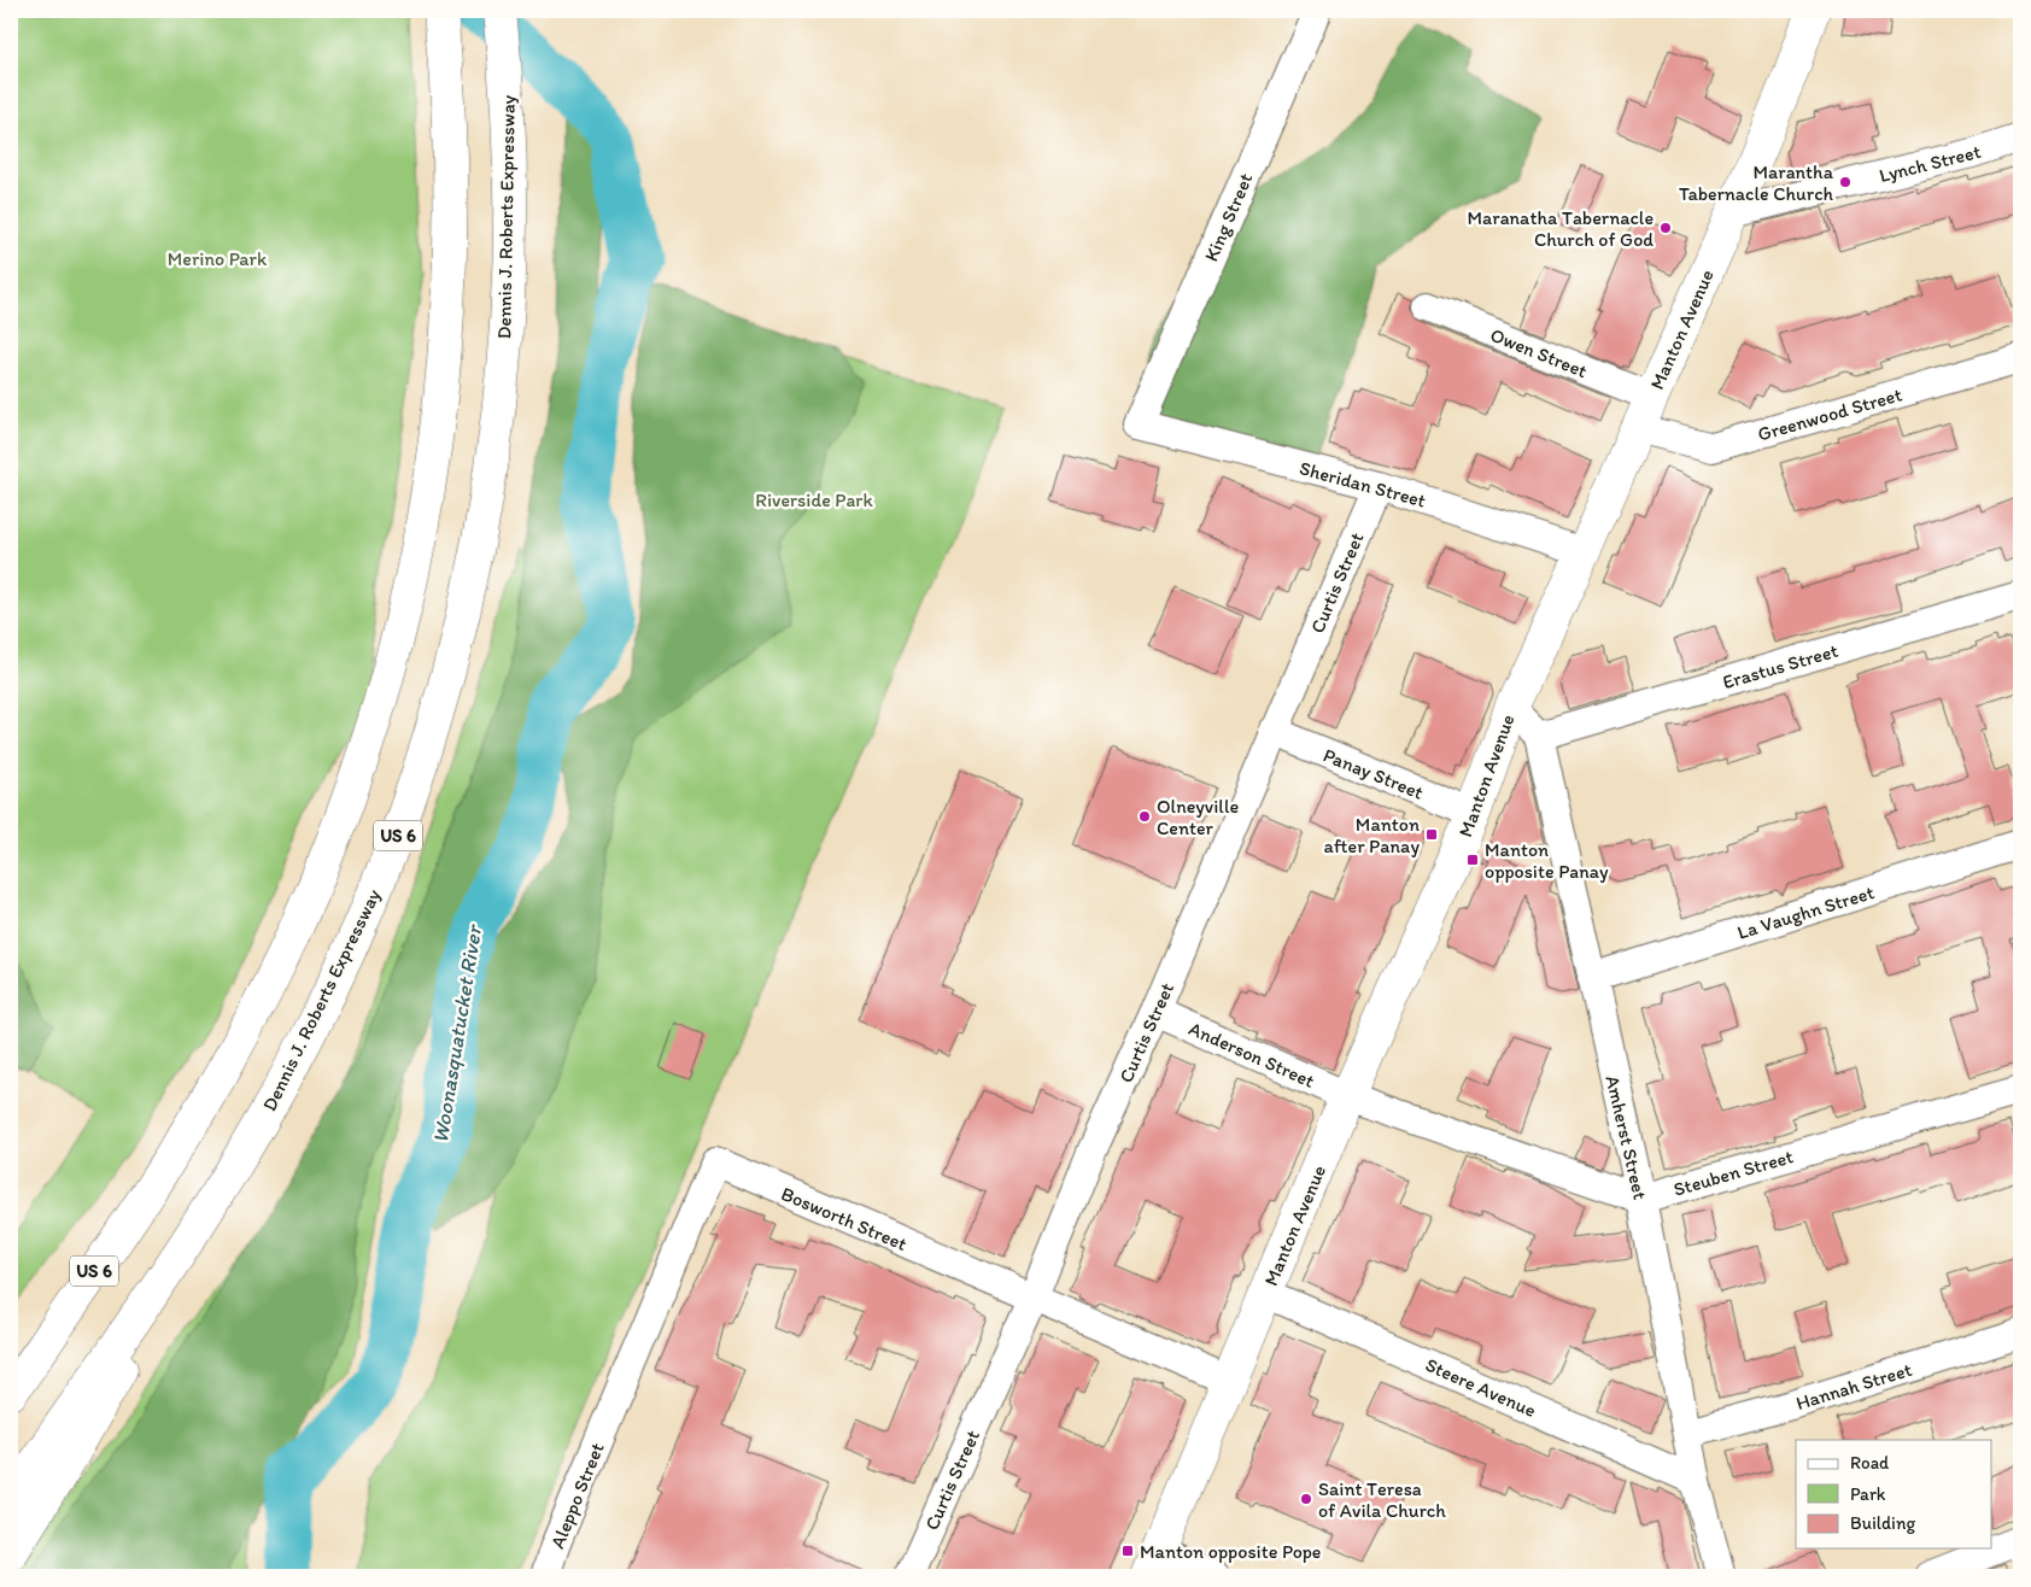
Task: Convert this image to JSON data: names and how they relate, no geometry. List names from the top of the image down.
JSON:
{
  "streets": {
    "main road": ["Dennis J. Roberts Expressway", "Manton Avenue", "US 6"],
    "street": [
      "Lynch Street",
      "King Street",
      "Owen Street",
      "Greenwood Street",
      "Sheridan Street",
      "Curtis Street",
      "Erastus Street",
      "Panay Street",
      "La Vaughn Street",
      "Anderson Street",
      "Amherst Street",
      "Steuben Street",
      "Bosworth Street",
      "Hannah Street",
      "Steere Avenue",
      "Aleppo Street"
    ]
  },
  "crossings": [
    ["Lynch Street", "Manton Avenue"],
    ["King Street", "Sheridan Street"],
    ["Manton Avenue", "Owen Street"],
    ["Manton Avenue", "Greenwood Street"],
    ["Manton Avenue", "Sheridan Street"],
    ["Manton Avenue", "Panay Street"],
    ["Manton Avenue", "Anderson Street"],
    ["Manton Avenue", "Bosworth Street"],
    ["Manton Avenue", "Steere Avenue"],
    ["Sheridan Street", "Curtis Street"],
    ["Curtis Street", "Panay Street"],
    ["Curtis Street", "Anderson Street"],
    ["Curtis Street", "Bosworth Street"],
    ["Erastus Street", "Amherst Street"],
    ["La Vaughn Street", "Amherst Street"],
    ["Amherst Street", "Steuben Street"],
    ["Amherst Street", "Hannah Street"],
    ["Amherst Street", "Steere Avenue"],
    ["Bosworth Street", "Aleppo Street"]
  ],
  "water": ["Woonasquatucket River"],
  "parks": ["Merino Park", "Riverside Park"],
  "places": {
    "other": [
      "Marantha Tabernacle Church",
      "Maranatha Tabernacle Church of God",
      "Olneyville Center",
      "Saint Teresa of Avila Church"
    ],
    "transit": ["Manton after Panay", "Manton opposite Panay", "Manton opposite Pope"]
  },
  "legend": ["Road", "Park", "Building"]
}
